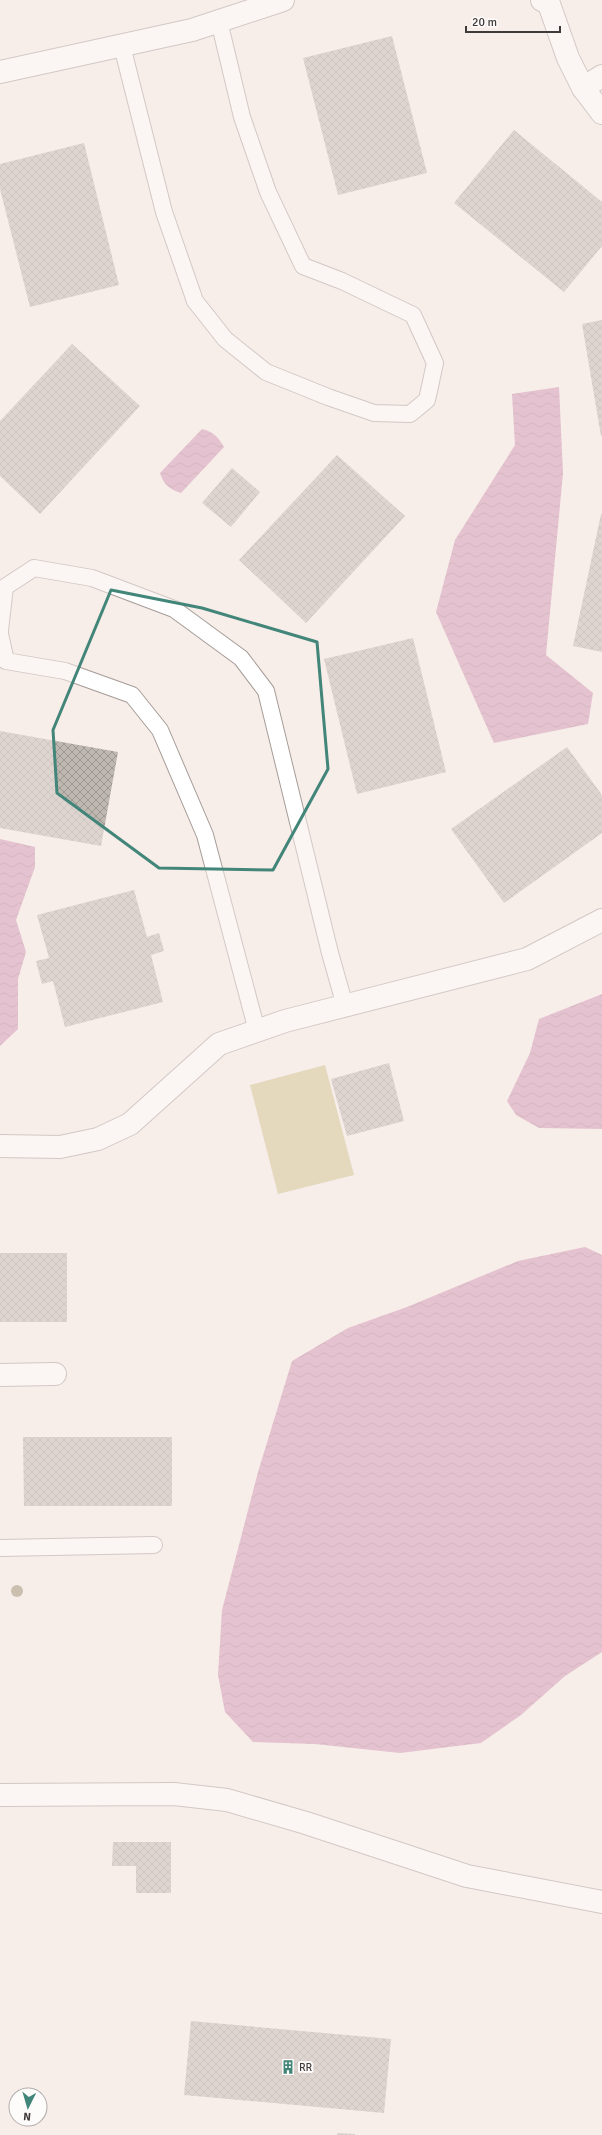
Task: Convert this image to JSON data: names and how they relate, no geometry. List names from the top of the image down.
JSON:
{
  "places": {
    "building": ["RR"]
  },
  "scale_bar": "20 m",
  "north": "bottom"
}
